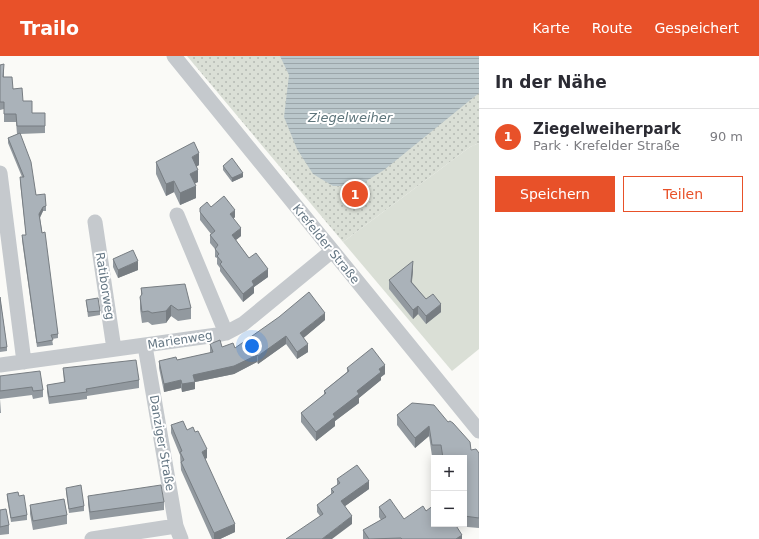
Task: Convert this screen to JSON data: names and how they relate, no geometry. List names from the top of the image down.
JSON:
{
  "streets": {
    "street": [
      "Krefelder Straße",
      "Ratiborweg",
      "Marienweg",
      "Danziger Straße"
    ]
  },
  "crossings": [
    ["Krefelder Straße", "Marienweg"],
    ["Ratiborweg", "Marienweg"],
    ["Marienweg", "Danziger Straße"]
  ],
  "water": ["Ziegelweiher"],
  "page": {
    "header": "Trailo",
    "nav": ["Karte", "Route", "Gespeichert"],
    "heading": "In der Nähe",
    "list": [
      {
        "mark": "1",
        "name": "Ziegelweiherpark",
        "note": "Park · Krefelder Straße",
        "value": "90 m"
      }
    ],
    "buttons": ["Speichern", "Teilen"],
    "pins": "1",
    "map_buttons": ["+", "−"]
  }
}
